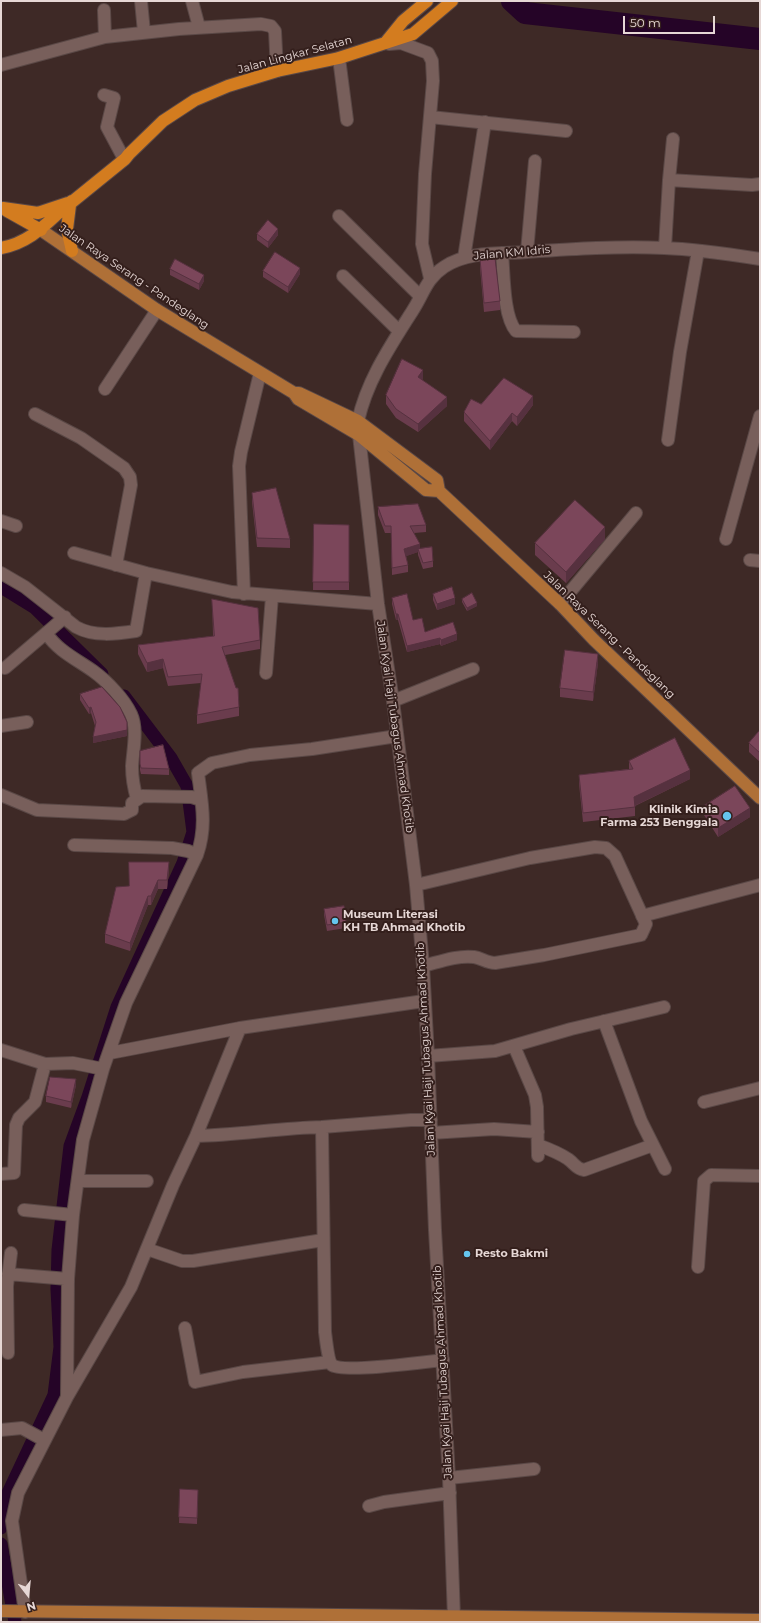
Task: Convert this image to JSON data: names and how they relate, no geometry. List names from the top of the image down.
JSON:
{
  "streets": {
    "highway": ["Jalan Lingkar Selatan", "Jalan Raya Serang - Pandeglang"],
    "street": ["Jalan KM Idris", "Jalan Kyai Haji Tubagus Ahmad Khotib"]
  },
  "crossings": [
    ["Jalan Lingkar Selatan", "Jalan Raya Serang - Pandeglang"],
    ["Jalan KM Idris", "Jalan Raya Serang - Pandeglang"],
    ["Jalan Raya Serang - Pandeglang", "Jalan Kyai Haji Tubagus Ahmad Khotib"]
  ],
  "places": ["Klinik Kimia Farma 253 Benggala", "Museum Literasi KH TB Ahmad Khotib", "Resto Bakmi"],
  "scale_bar": "50 m",
  "north": "bottom"
}
